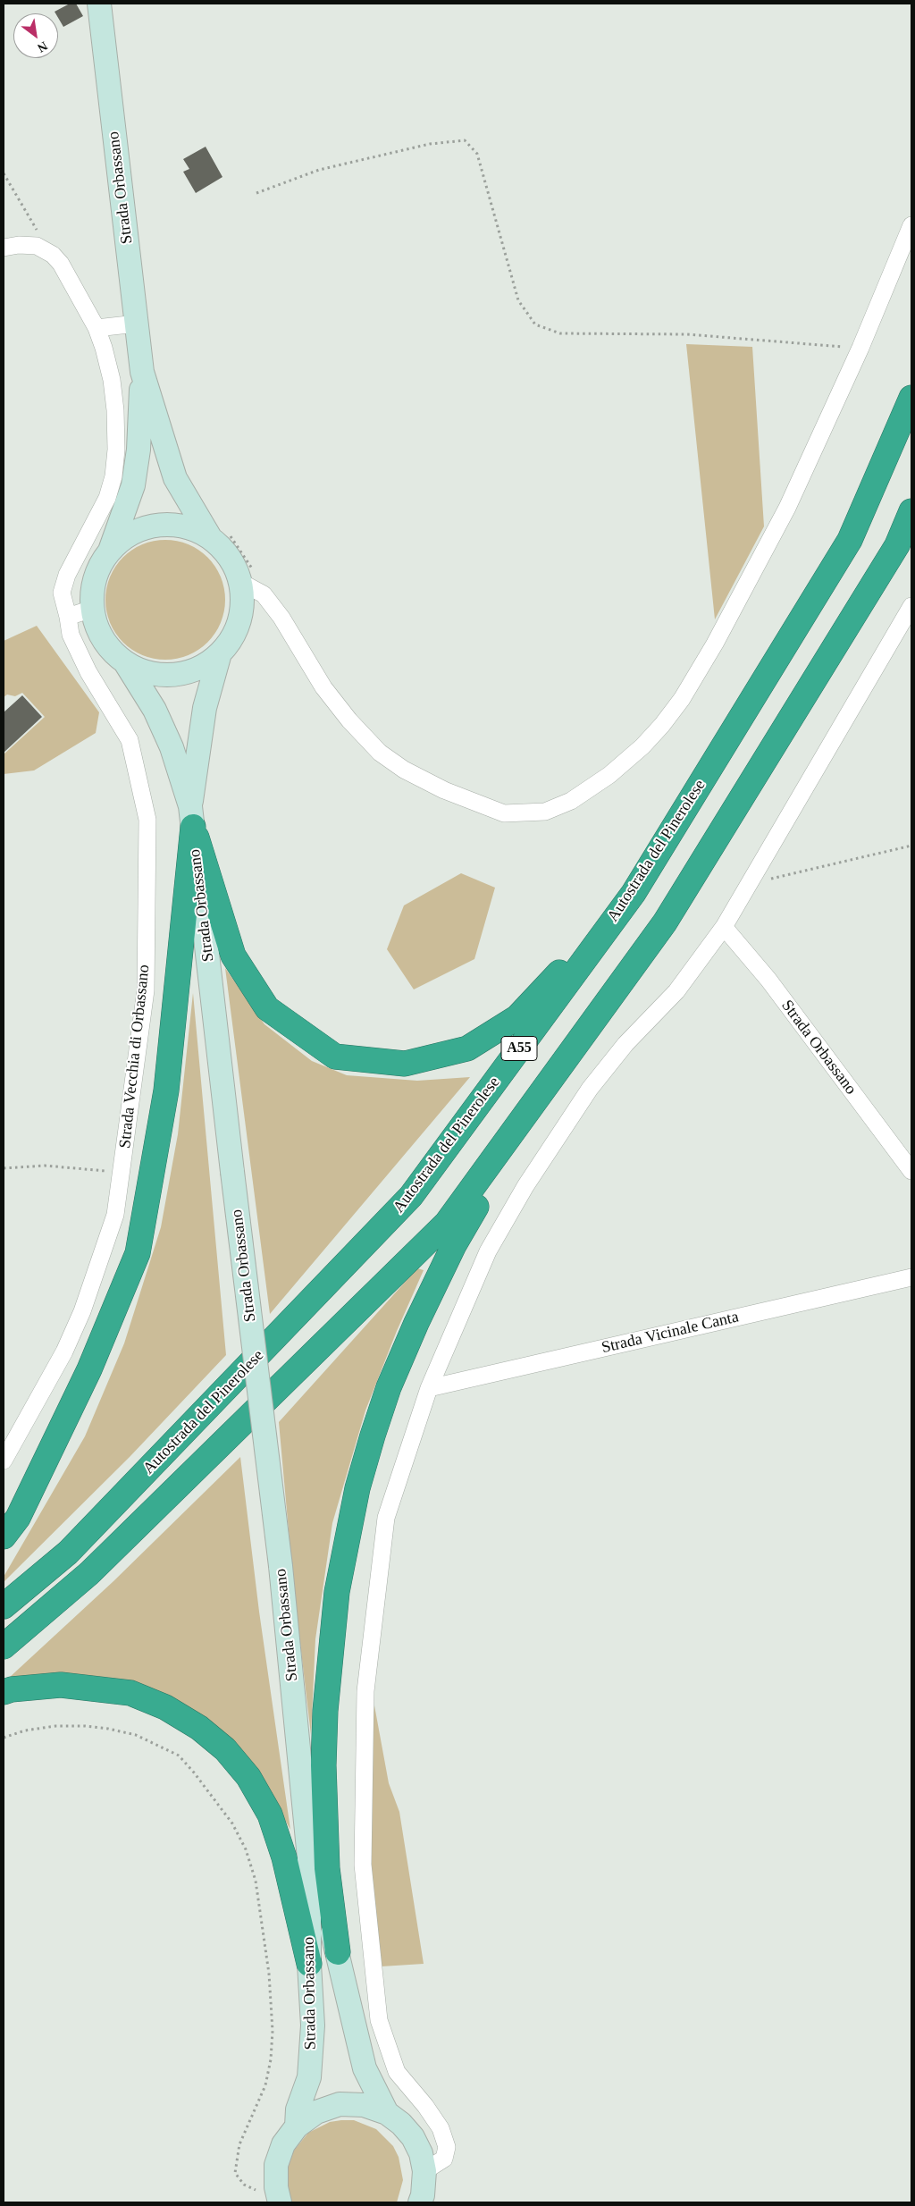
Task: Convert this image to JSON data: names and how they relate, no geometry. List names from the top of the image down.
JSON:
{
  "streets": {
    "highway": ["Autostrada del Pinerolese", "A55"],
    "main road": ["Strada Orbassano"],
    "street": ["Strada Vecchia di Orbassano", "Strada Vicinale Canta"]
  },
  "north": "bottom right"
}
